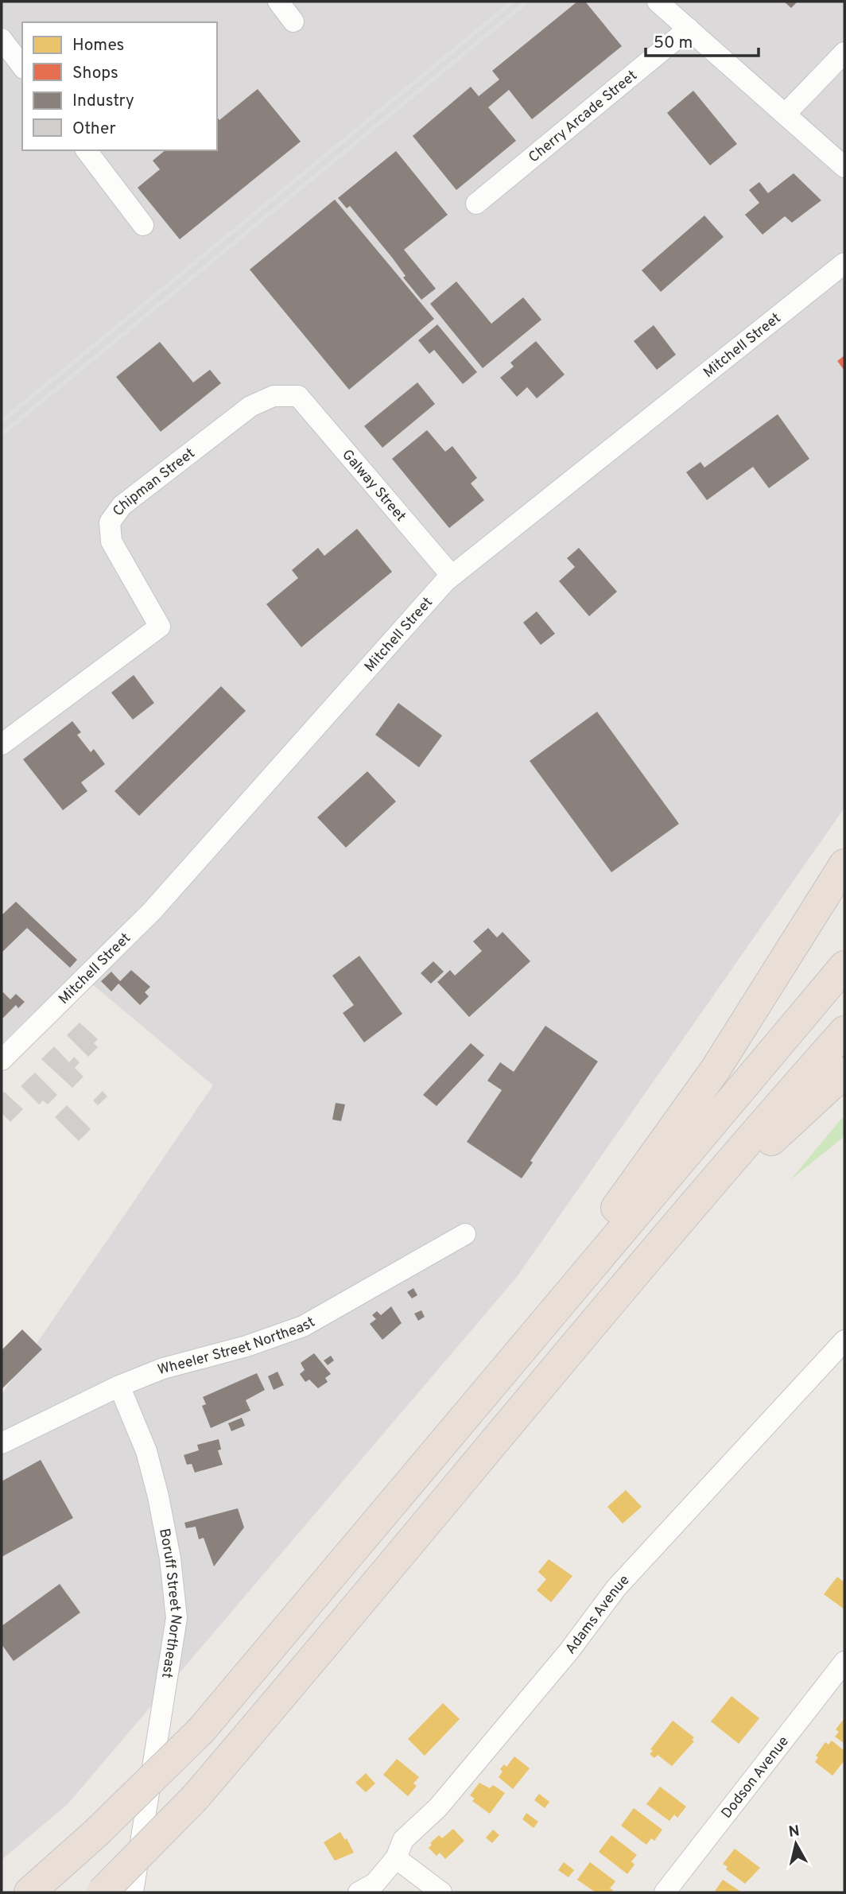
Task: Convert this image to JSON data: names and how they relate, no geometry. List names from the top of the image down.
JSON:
{
  "streets": {
    "street": [
      "Cherry Arcade Street",
      "Mitchell Street",
      "Chipman Street",
      "Galway Street",
      "Wheeler Street Northeast",
      "Boruff Street Northeast",
      "Adams Avenue",
      "Dodson Avenue"
    ]
  },
  "crossings": [
    ["Mitchell Street", "Galway Street"],
    ["Chipman Street", "Galway Street"],
    ["Wheeler Street Northeast", "Boruff Street Northeast"]
  ],
  "legend": [
    "Homes",
    "Shops",
    "Industry",
    "Other"
  ],
  "scale_bar": "50 m",
  "north": "top"
}
